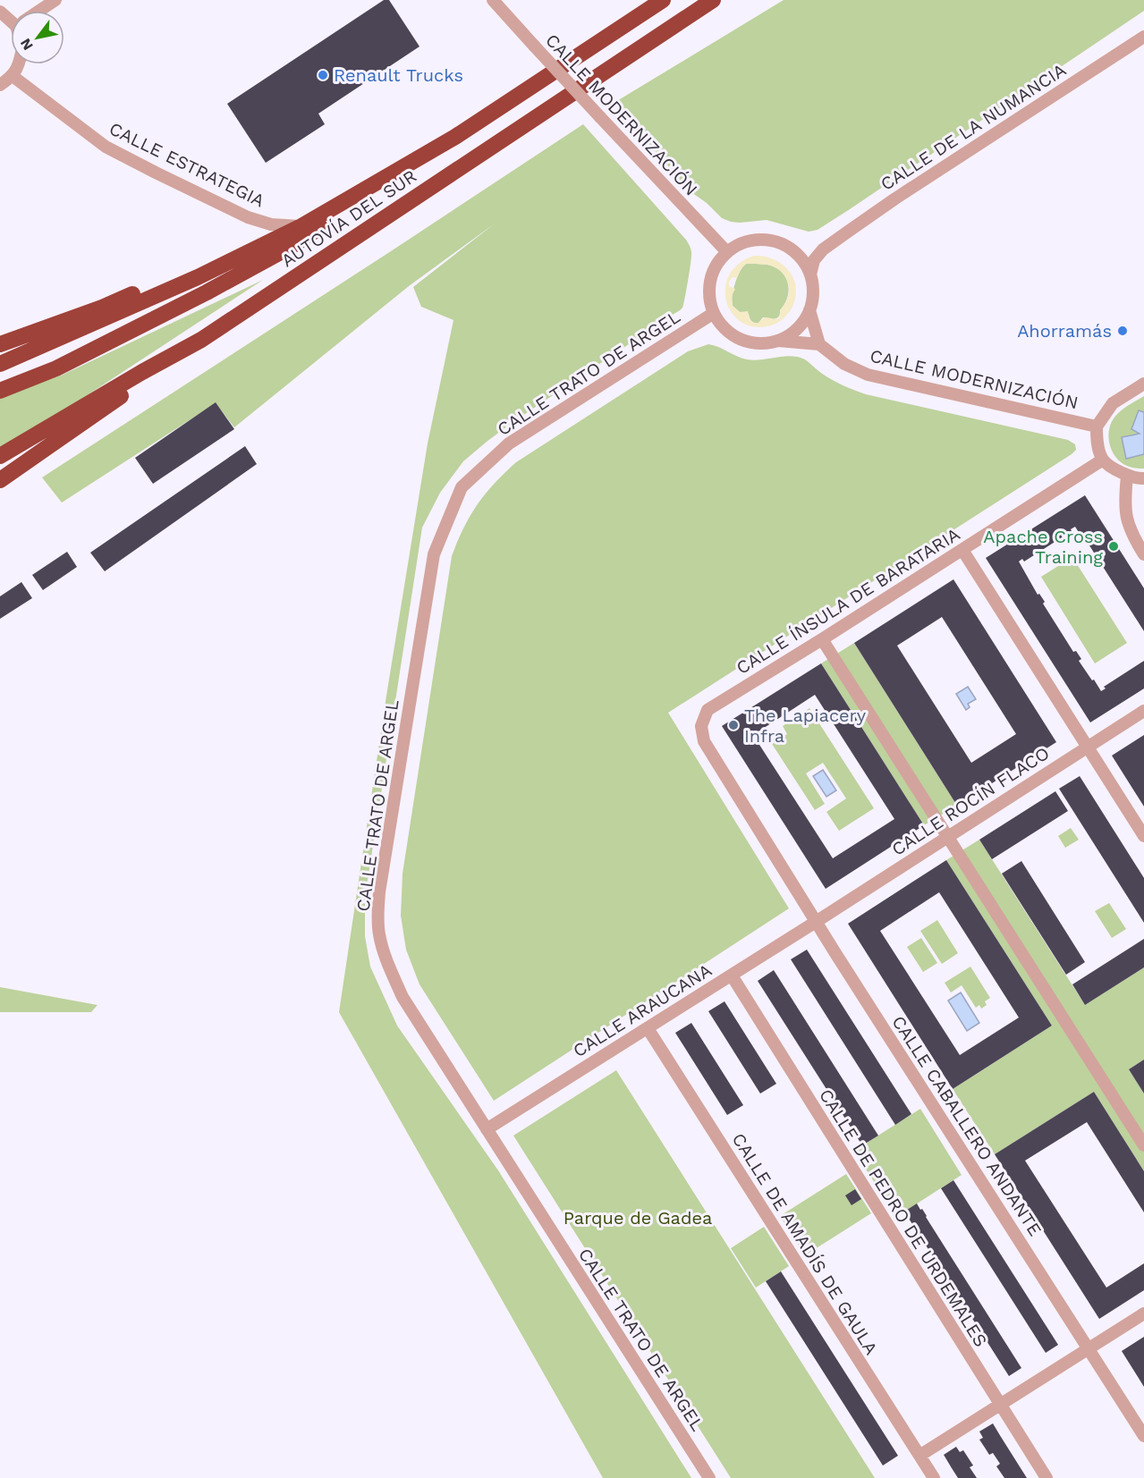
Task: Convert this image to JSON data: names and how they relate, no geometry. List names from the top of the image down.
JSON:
{
  "streets": {
    "highway": ["AUTOVÍA DEL SUR"],
    "street": [
      "CALLE MODERNIZACIÓN",
      "CALLE DE LA NUMANCIA",
      "CALLE ESTRATEGIA",
      "CALLE TRATO DE ARGEL",
      "CALLE ÍNSULA DE BARATARIA",
      "CALLE ROCÍN FLACO",
      "CALLE ARAUCANA",
      "CALLE CABALLERO ANDANTE",
      "CALLE DE PEDRO DE URDEMALES",
      "CALLE DE AMADÍS DE GAULA"
    ]
  },
  "crossings": [
    ["CALLE MODERNIZACIÓN", "CALLE DE LA NUMANCIA"],
    ["CALLE MODERNIZACIÓN", "CALLE TRATO DE ARGEL"],
    ["CALLE DE LA NUMANCIA", "CALLE TRATO DE ARGEL"],
    ["CALLE ESTRATEGIA", "AUTOVÍA DEL SUR"],
    ["CALLE TRATO DE ARGEL", "CALLE ARAUCANA"],
    ["CALLE ÍNSULA DE BARATARIA", "CALLE CABALLERO ANDANTE"],
    ["CALLE ROCÍN FLACO", "CALLE ARAUCANA"],
    ["CALLE ROCÍN FLACO", "CALLE CABALLERO ANDANTE"],
    ["CALLE ARAUCANA", "CALLE CABALLERO ANDANTE"],
    ["CALLE ARAUCANA", "CALLE DE PEDRO DE URDEMALES"],
    ["CALLE ARAUCANA", "CALLE DE AMADÍS DE GAULA"]
  ],
  "parks": ["Parque de Gadea"],
  "places": [
    "Renault Trucks",
    "Ahorramás",
    "Apache Cross Training",
    "The Lapiacery Infra"
  ],
  "north": "bottom left"
}
